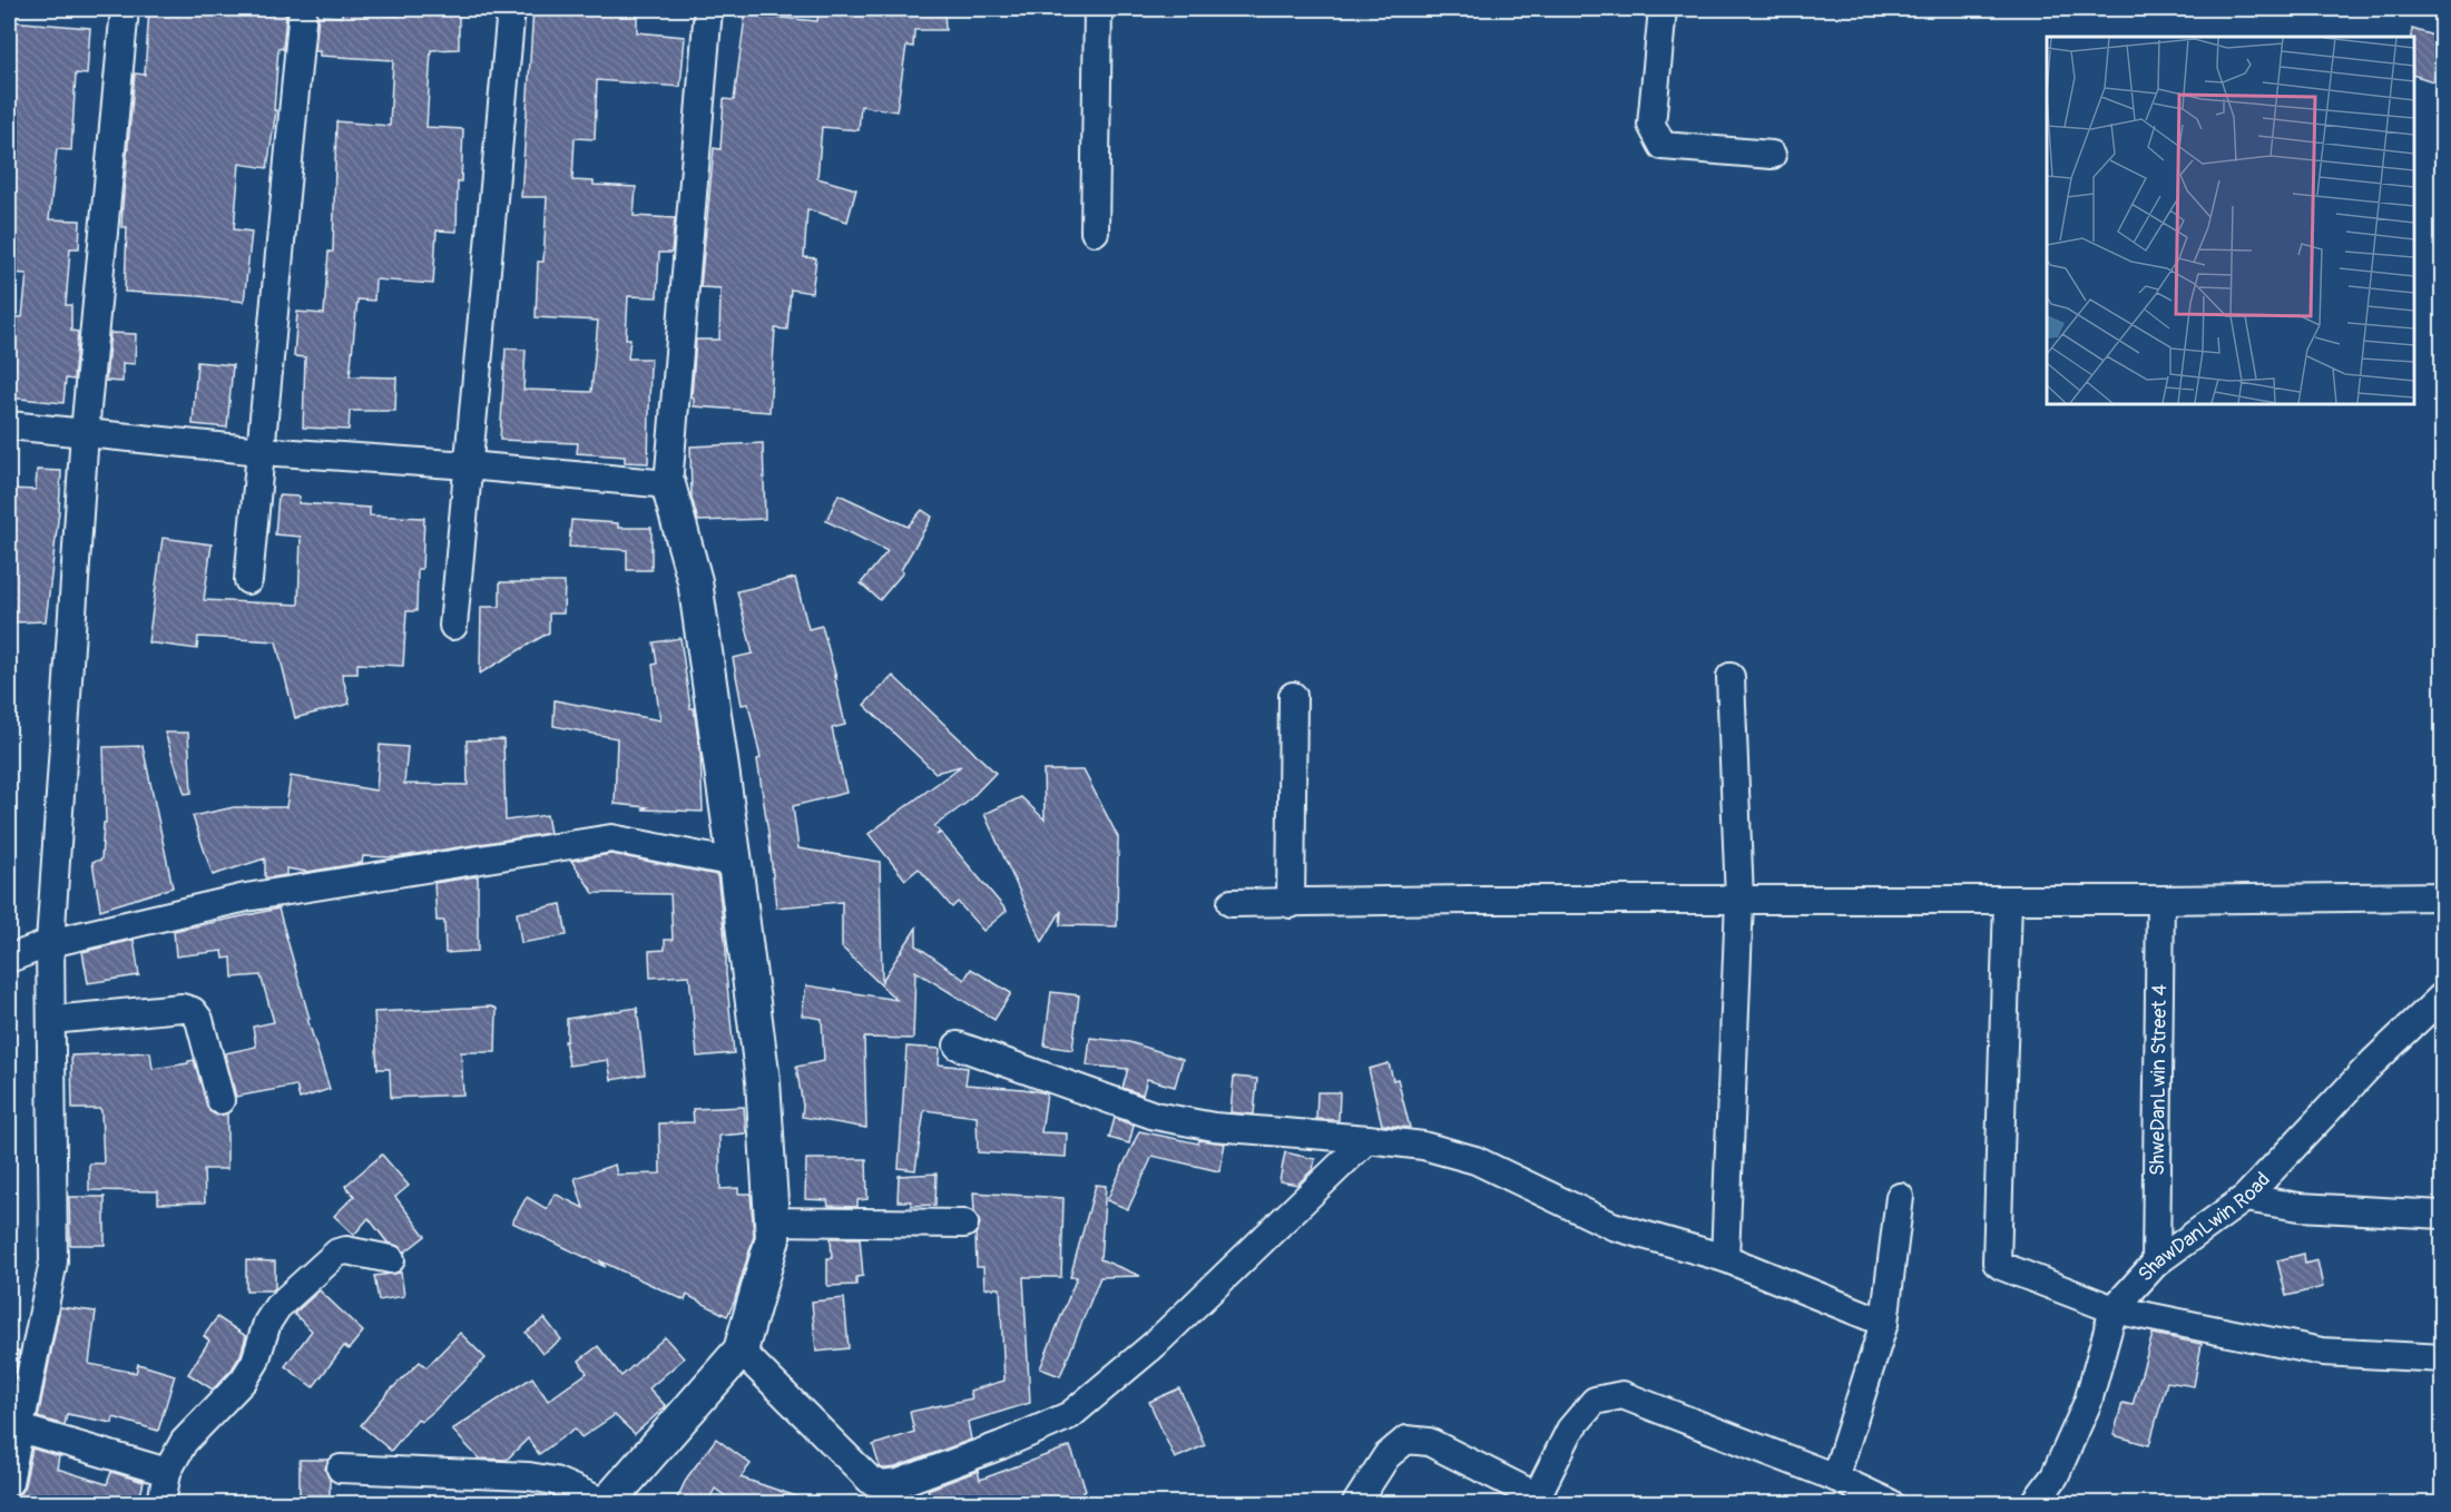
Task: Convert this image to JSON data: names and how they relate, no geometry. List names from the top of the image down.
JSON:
{
  "streets": {
    "street": ["ShweDanLwin Street 4", "ShawDanLwin Road"]
  },
  "crossings": [
    ["ShweDanLwin Street 4", "ShawDanLwin Road"]
  ]
}
